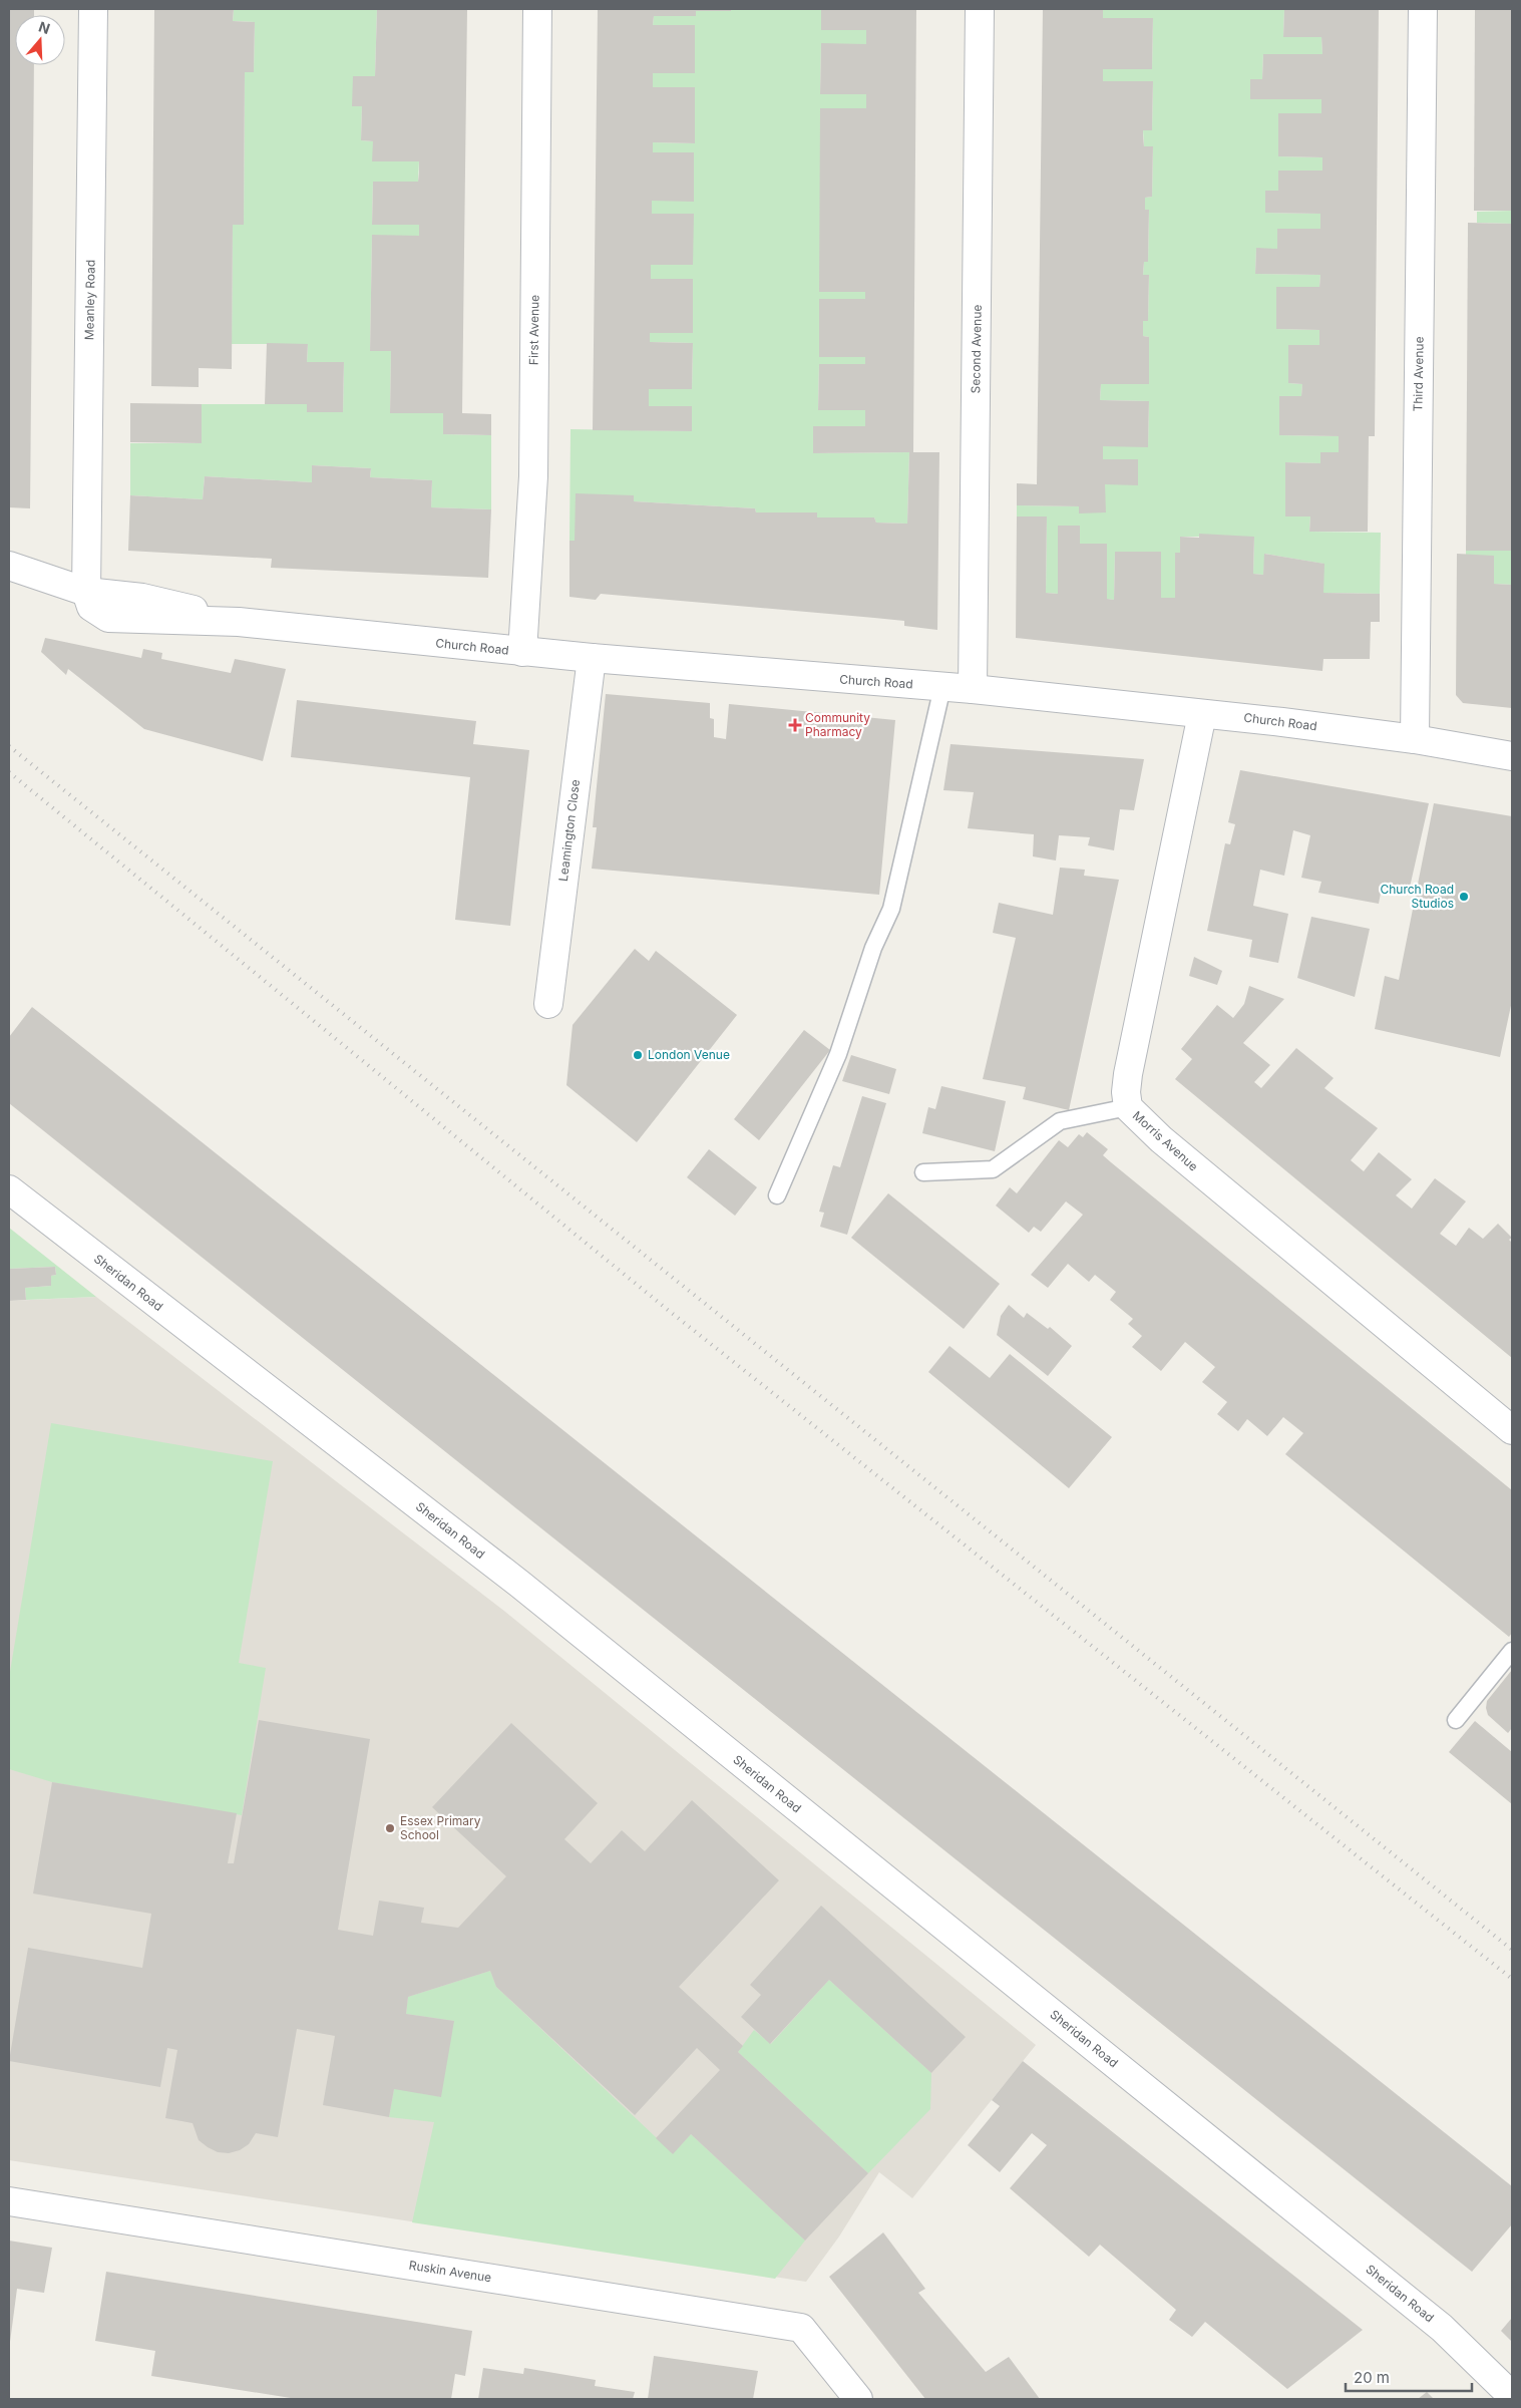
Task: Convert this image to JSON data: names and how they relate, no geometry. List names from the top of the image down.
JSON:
{
  "streets": {
    "street": [
      "Meanley Road",
      "First Avenue",
      "Second Avenue",
      "Third Avenue",
      "Church Road",
      "Leamington Close",
      "Morris Avenue",
      "Sheridan Road",
      "Ruskin Avenue"
    ]
  },
  "crossings": [
    ["Meanley Road", "Church Road"],
    ["First Avenue", "Church Road"],
    ["Second Avenue", "Church Road"],
    ["Third Avenue", "Church Road"],
    ["Church Road", "Leamington Close"],
    ["Church Road", "Morris Avenue"]
  ],
  "places": {
    "health": ["Community Pharmacy"],
    "other": ["Church Road Studios", "London Venue", "Essex Primary School"]
  },
  "scale_bar": "20 m",
  "north": "top"
}
